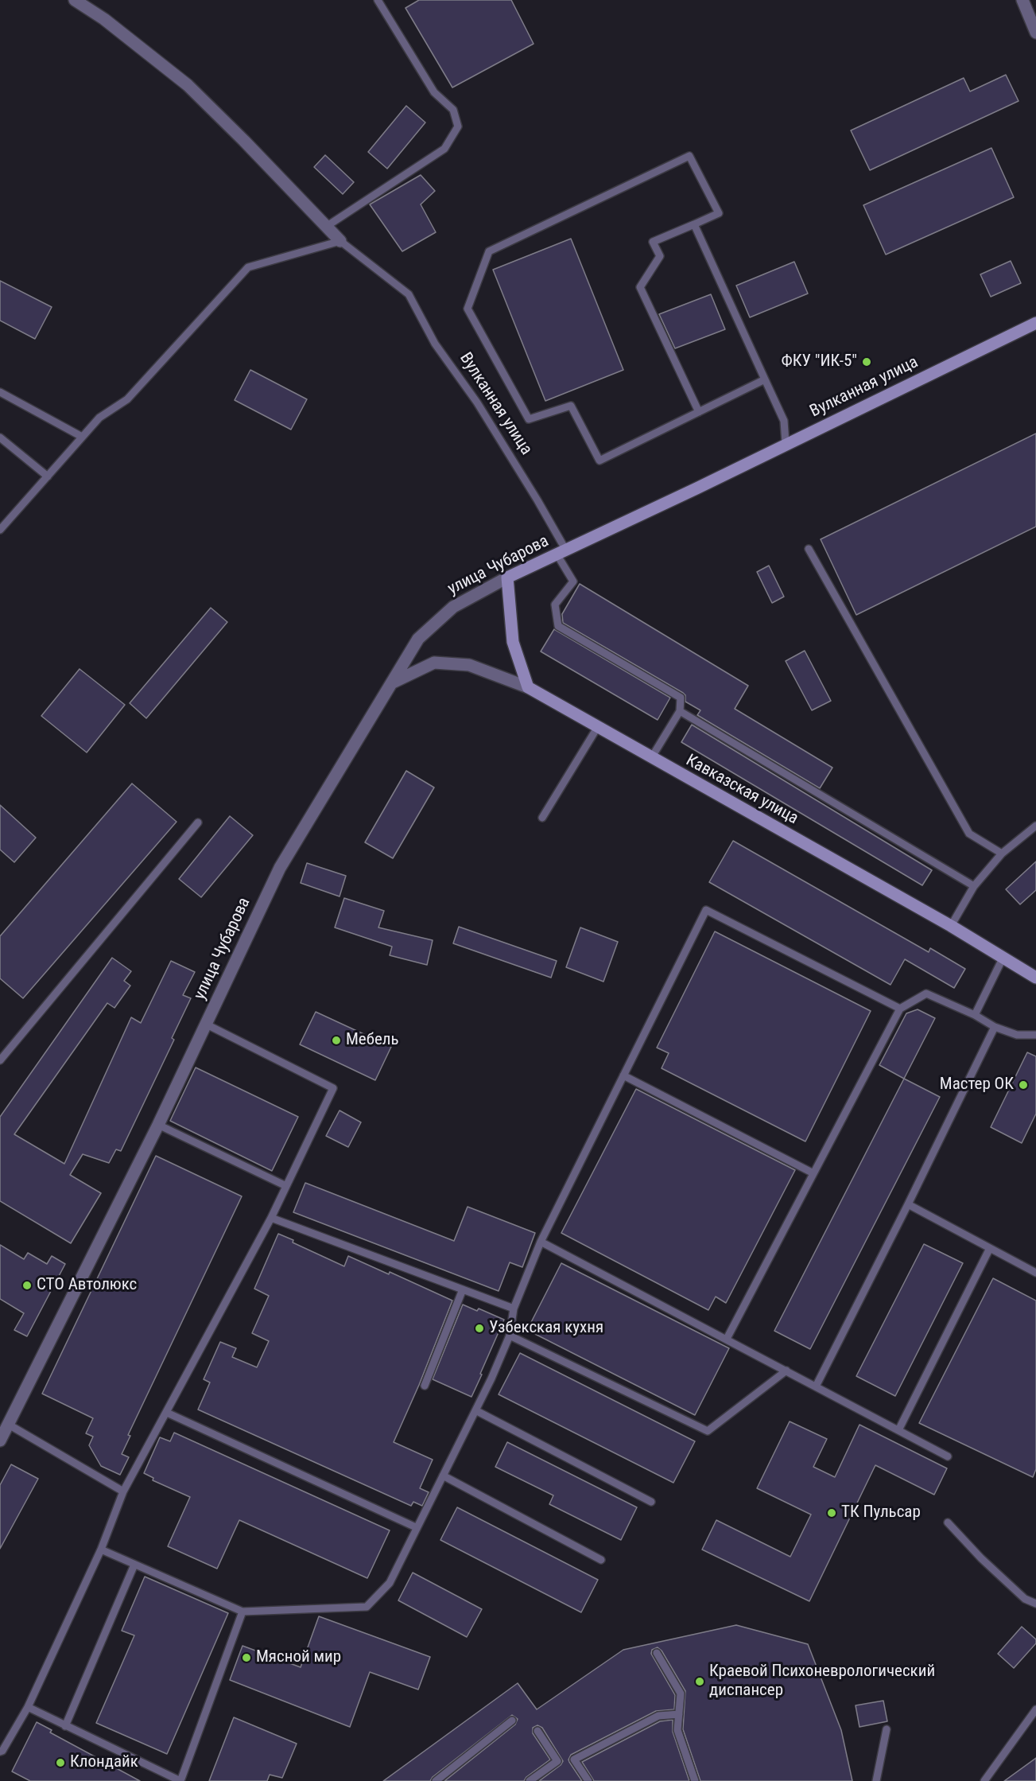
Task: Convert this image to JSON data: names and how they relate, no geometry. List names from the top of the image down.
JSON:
{
  "streets": {
    "main road": ["Вулканная улица", "улица Чубарова", "Кавказская улица"]
  },
  "crossings": [
    ["Вулканная улица", "улица Чубарова"]
  ],
  "places": [
    "ФКУ \"ИК-5\"",
    "Мебель",
    "Мастер ОК",
    "СТО Автолюкс",
    "Узбекская кухня",
    "ТК Пульсар",
    "Мясной мир",
    "Краевой Психоневрологический диспансер",
    "Клондайк"
  ]
}
